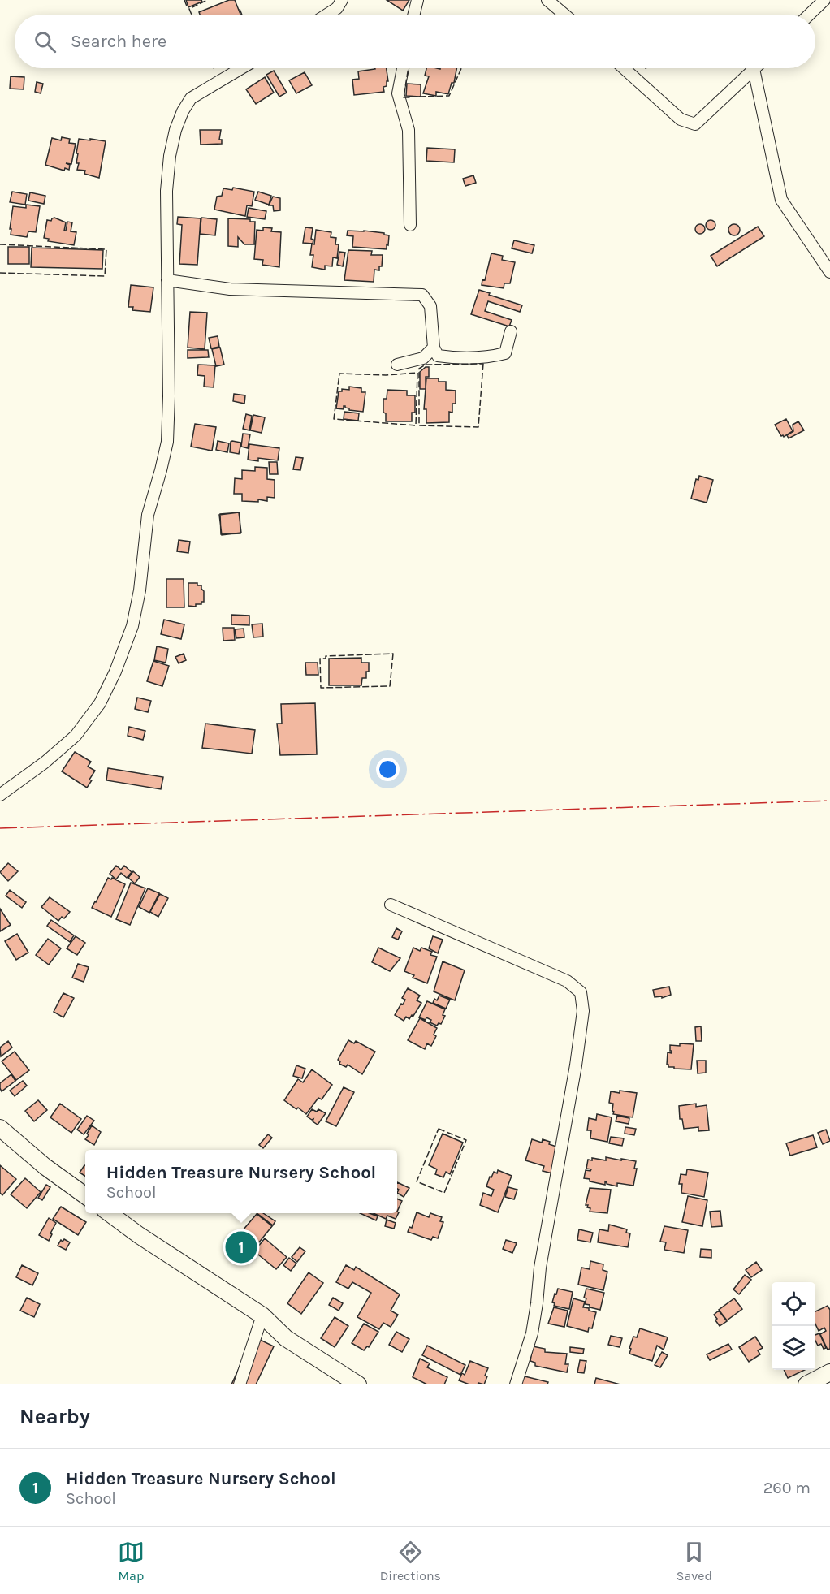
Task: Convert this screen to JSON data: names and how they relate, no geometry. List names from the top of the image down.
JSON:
{
  "page": {
    "search": "Search here",
    "popup": ["Hidden Treasure Nursery School", "School"],
    "pins": "1",
    "heading": "Nearby",
    "list": [
      {
        "mark": "1",
        "name": "Hidden Treasure Nursery School",
        "note": "School",
        "value": "260 m"
      }
    ],
    "nav": ["Map", "Directions", "Saved"]
  }
}
